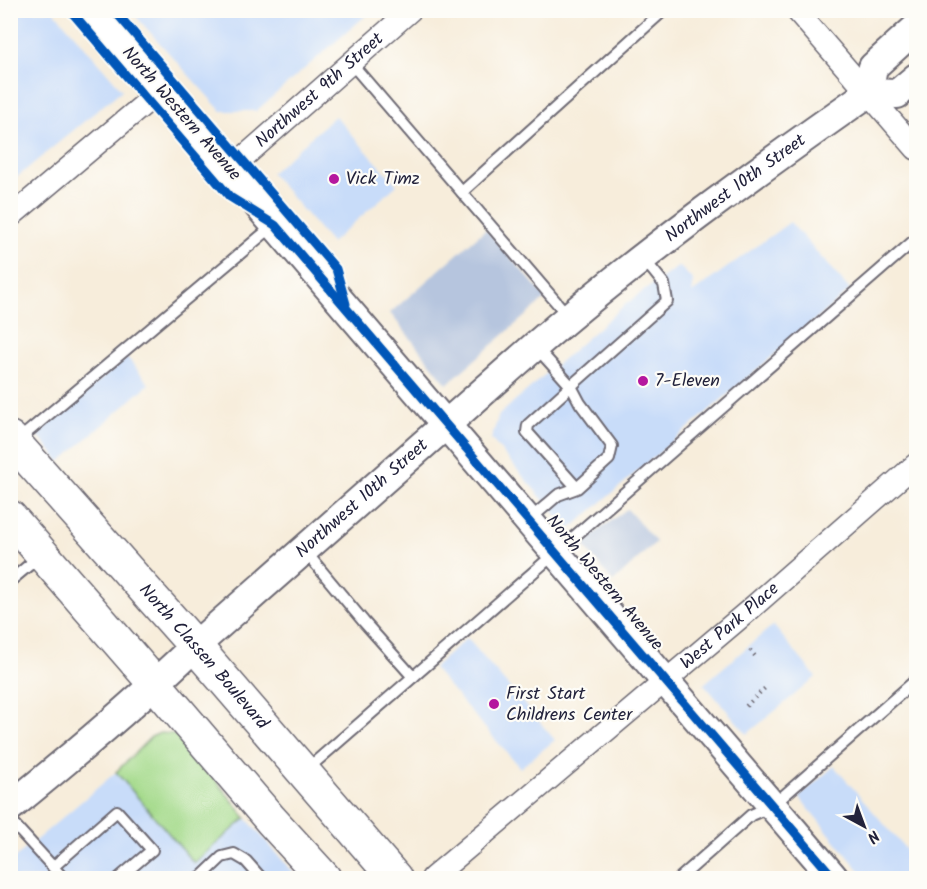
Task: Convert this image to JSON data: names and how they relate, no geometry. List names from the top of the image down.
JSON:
{
  "streets": {
    "main road": ["North Western Avenue", "Northwest 10th Street", "North Classen Boulevard"],
    "street": ["Northwest 9th Street", "West Park Place"]
  },
  "crossings": [
    ["Northwest 9th Street", "North Western Avenue"],
    ["North Western Avenue", "Northwest 10th Street"],
    ["North Western Avenue", "West Park Place"],
    ["Northwest 10th Street", "North Classen Boulevard"]
  ],
  "places": ["Vick Timz", "7-Eleven", "First Start Childrens Center"],
  "north": "bottom right"
}
